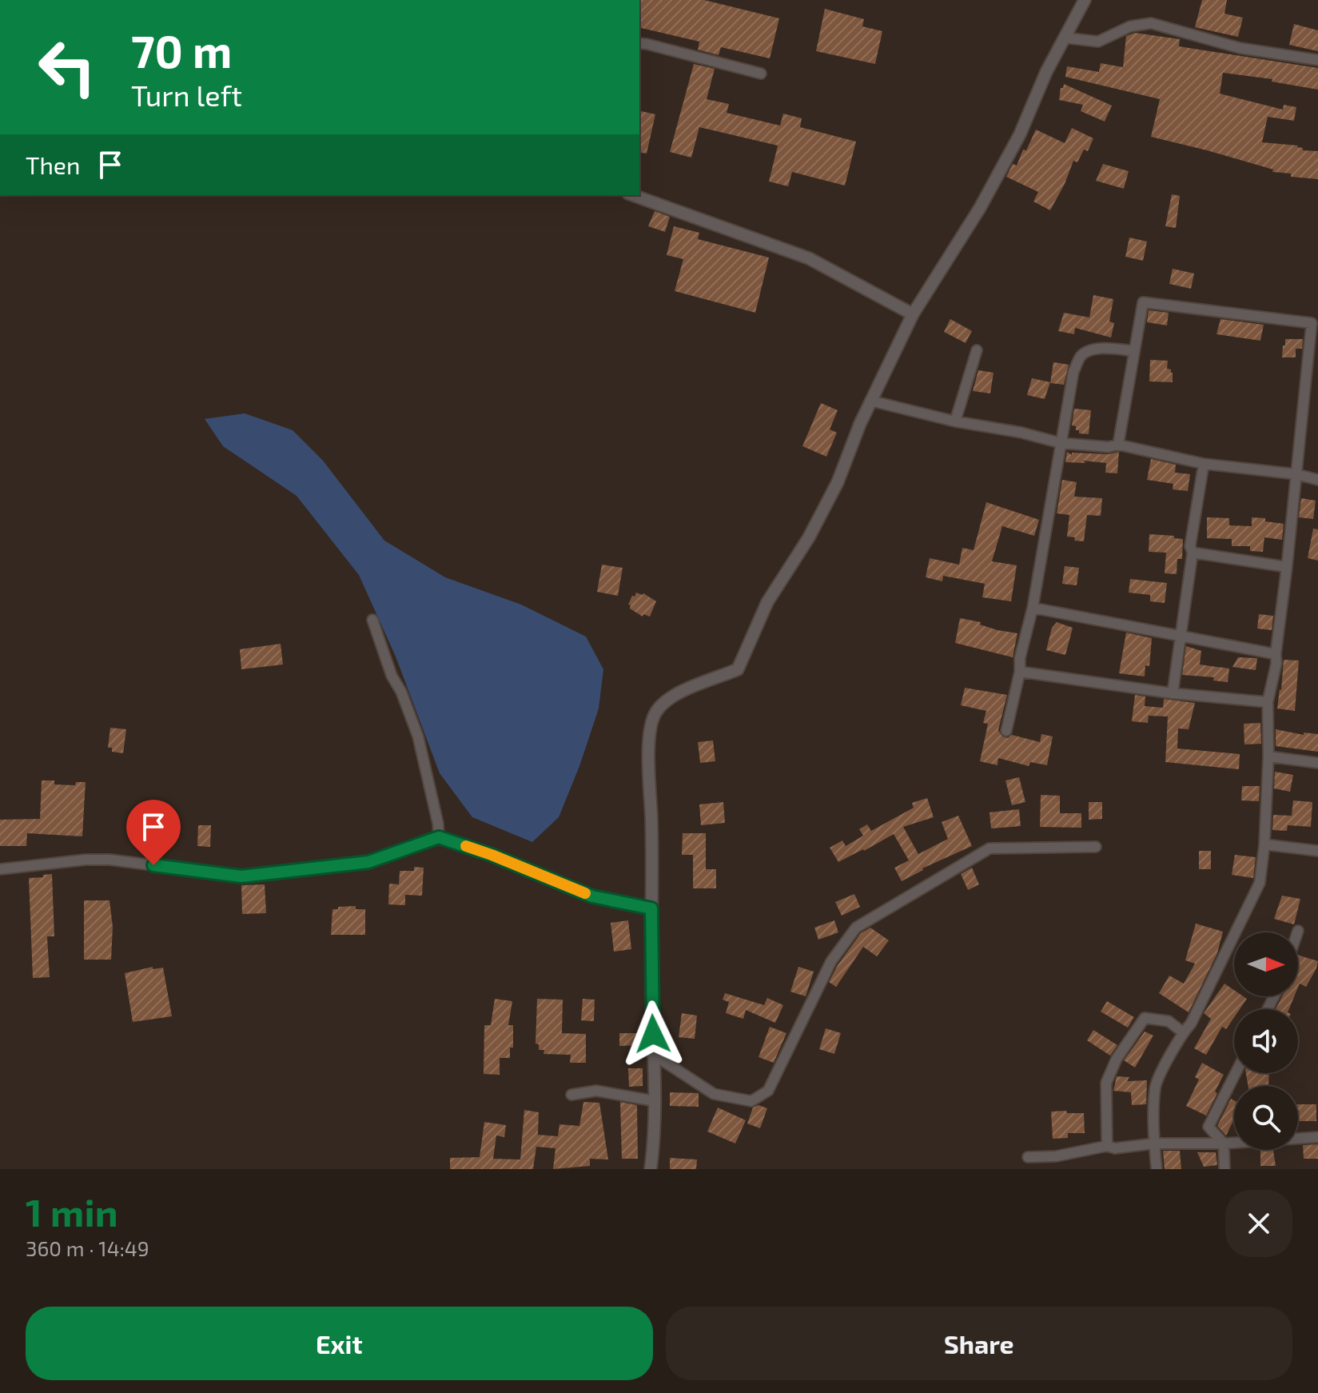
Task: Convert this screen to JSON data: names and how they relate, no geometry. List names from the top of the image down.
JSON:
{
  "north": "right",
  "page": {
    "turn": ["70 m", "Turn left"],
    "then": "Then",
    "heading": ["1 min", "360 m · 14:49"],
    "buttons": ["Exit", "Share"]
  }
}
